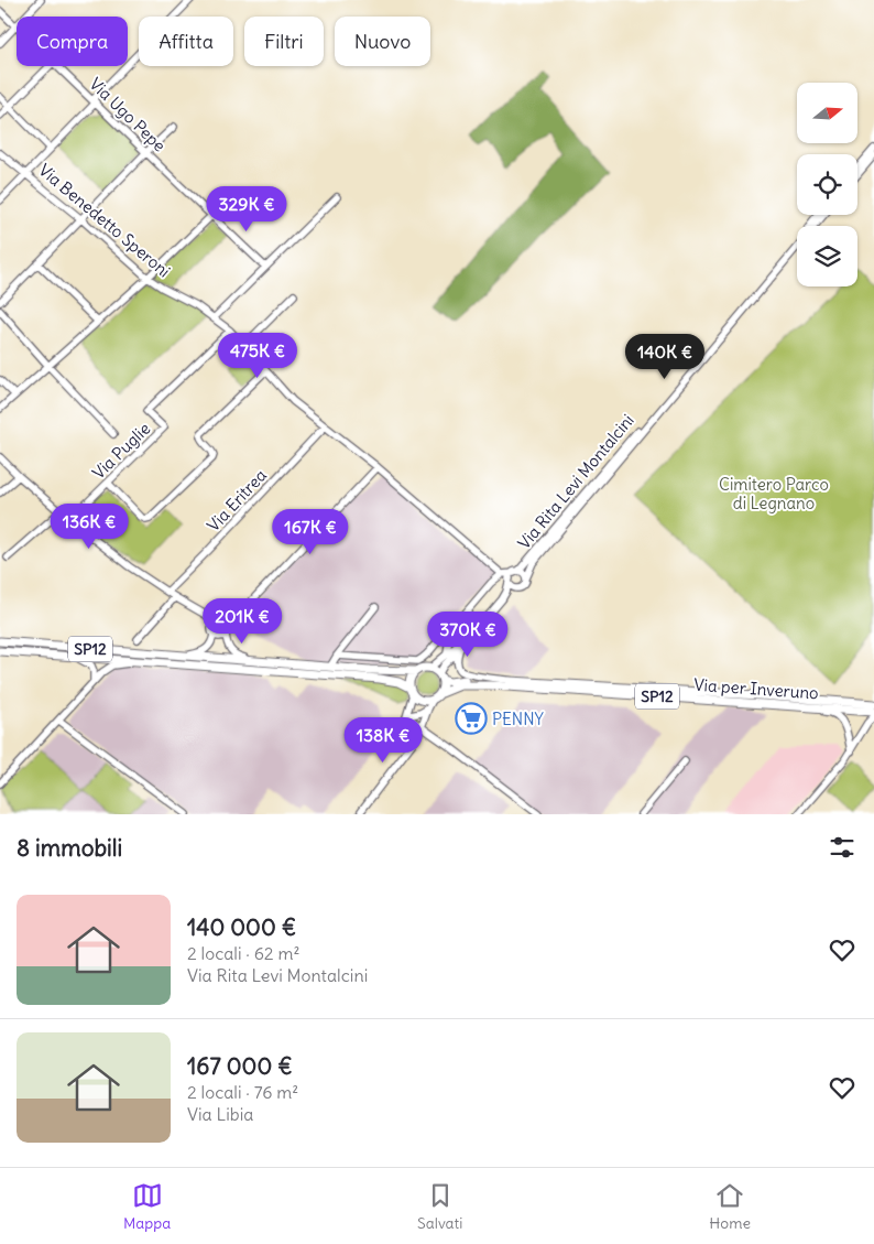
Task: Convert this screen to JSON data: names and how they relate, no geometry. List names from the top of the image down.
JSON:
{
  "streets": {
    "main road": ["SP12", "Via per Inveruno"],
    "street": [
      "Via Ugo Pepe",
      "Via Benedetto Speroni",
      "Via Puglie",
      "Via Rita Levi Montalcini",
      "Via Eritrea"
    ]
  },
  "crossings": [
    ["Via Benedetto Speroni", "Via Puglie"],
    ["Via Benedetto Speroni", "Via Eritrea"],
    ["Via Rita Levi Montalcini", "SP12"],
    ["Via Rita Levi Montalcini", "Via per Inveruno"],
    ["SP12", "Via per Inveruno"]
  ],
  "parks": ["Cimitero Parco di Legnano"],
  "places": {
    "supermarket": ["PENNY"]
  },
  "north": "right",
  "page": {
    "chip": [
      "Compra",
      "Affitta",
      "Filtri",
      "Nuovo"
    ],
    "price": [
      "329K €",
      "475K €",
      "140K €",
      "136K €",
      "167K €",
      "201K €",
      "370K €",
      "138K €"
    ],
    "heading": "8 immobili",
    "list": [
      {
        "name": "140 000 €",
        "note": "2 locali · 62 m² · Via Rita Levi Montalcini"
      },
      {
        "name": "167 000 €",
        "note": "2 locali · 76 m² · Via Libia"
      }
    ],
    "tabs": ["Mappa", "Salvati", "Home"]
  }
}
